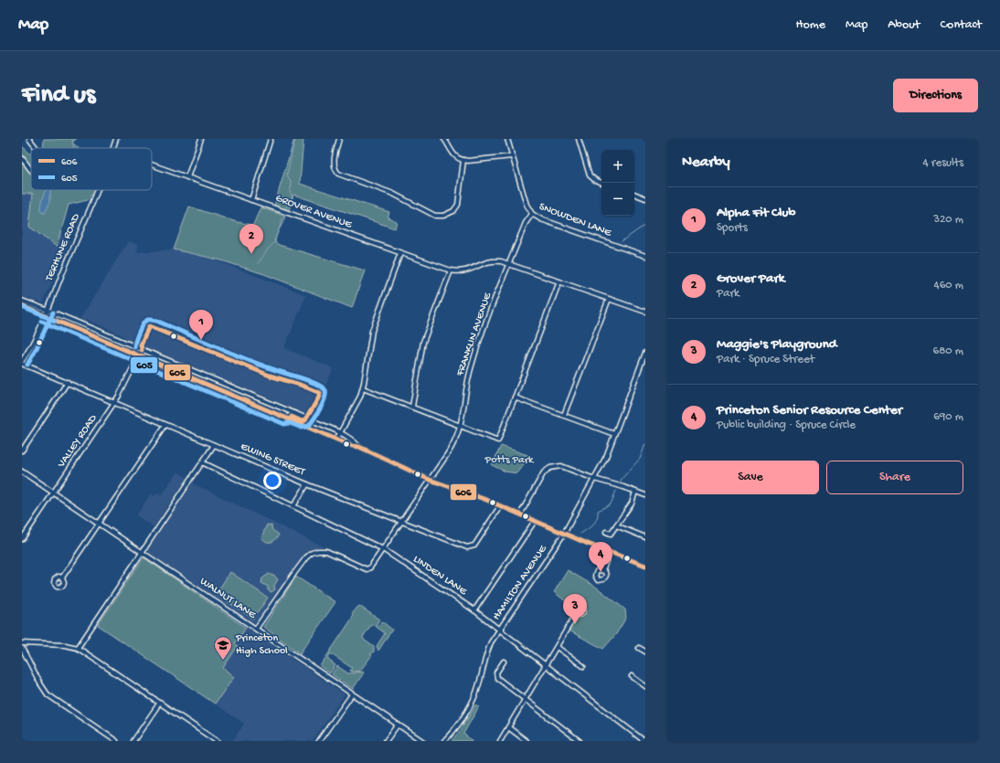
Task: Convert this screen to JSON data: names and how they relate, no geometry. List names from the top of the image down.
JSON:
{
  "streets": {
    "street": [
      "GROVER AVENUE",
      "SNOWDEN LANE",
      "TERHUNE ROAD",
      "FRANKLIN AVENUE",
      "VALLEY ROAD",
      "EWING STREET",
      "LINDEN LANE",
      "HAMILTON AVENUE",
      "WALNUT LANE"
    ]
  },
  "crossings": [
    ["GROVER AVENUE", "FRANKLIN AVENUE"],
    ["SNOWDEN LANE", "FRANKLIN AVENUE"],
    ["TERHUNE ROAD", "EWING STREET"],
    ["FRANKLIN AVENUE", "EWING STREET"],
    ["FRANKLIN AVENUE", "LINDEN LANE"],
    ["FRANKLIN AVENUE", "WALNUT LANE"],
    ["VALLEY ROAD", "EWING STREET"],
    ["VALLEY ROAD", "WALNUT LANE"],
    ["LINDEN LANE", "HAMILTON AVENUE"]
  ],
  "parks": ["Potts Park"],
  "places": {
    "school or university": ["Princeton High School"]
  },
  "lines": ["transit line 606", "transit line 605"],
  "legend": ["606", "605"],
  "page": {
    "header": "Map",
    "nav": [
      "Home",
      "Map",
      "About",
      "Contact"
    ],
    "buttons": [
      "Directions",
      ["Save", "Share"]
    ],
    "title": "Find us",
    "heading": ["Nearby", "4 results"],
    "map_buttons": ["+", "−"],
    "list": [
      {
        "mark": "1",
        "name": "Alpha Fit Club",
        "note": "Sports",
        "value": "320 m"
      },
      {
        "mark": "2",
        "name": "Grover Park",
        "note": "Park",
        "value": "460 m"
      },
      {
        "mark": "3",
        "name": "Maggie's Playground",
        "note": "Park · Spruce Street",
        "value": "680 m"
      },
      {
        "mark": "4",
        "name": "Princeton Senior Resource Center",
        "note": "Public building · Spruce Circle",
        "value": "690 m"
      }
    ],
    "pins": [
      "2",
      "1",
      "4",
      "3"
    ]
  }
}
